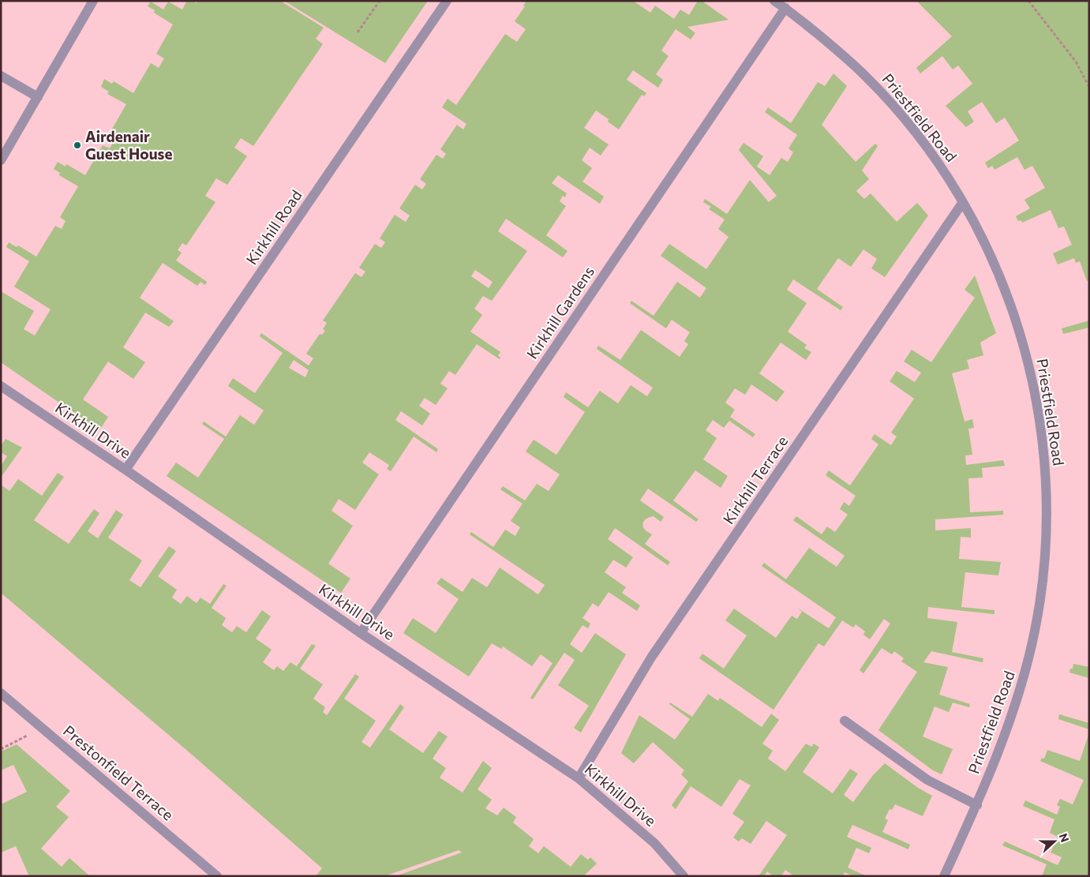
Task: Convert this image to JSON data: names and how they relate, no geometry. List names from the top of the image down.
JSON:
{
  "streets": {
    "street": [
      "Priestfield Road",
      "Kirkhill Road",
      "Kirkhill Gardens",
      "Kirkhill Drive",
      "Kirkhill Terrace",
      "Prestonfield Terrace"
    ]
  },
  "crossings": [
    ["Priestfield Road", "Kirkhill Gardens"],
    ["Priestfield Road", "Kirkhill Terrace"],
    ["Kirkhill Road", "Kirkhill Drive"],
    ["Kirkhill Gardens", "Kirkhill Drive"],
    ["Kirkhill Drive", "Kirkhill Terrace"]
  ],
  "places": ["Airdenair Guest House"],
  "north": "right"
}
